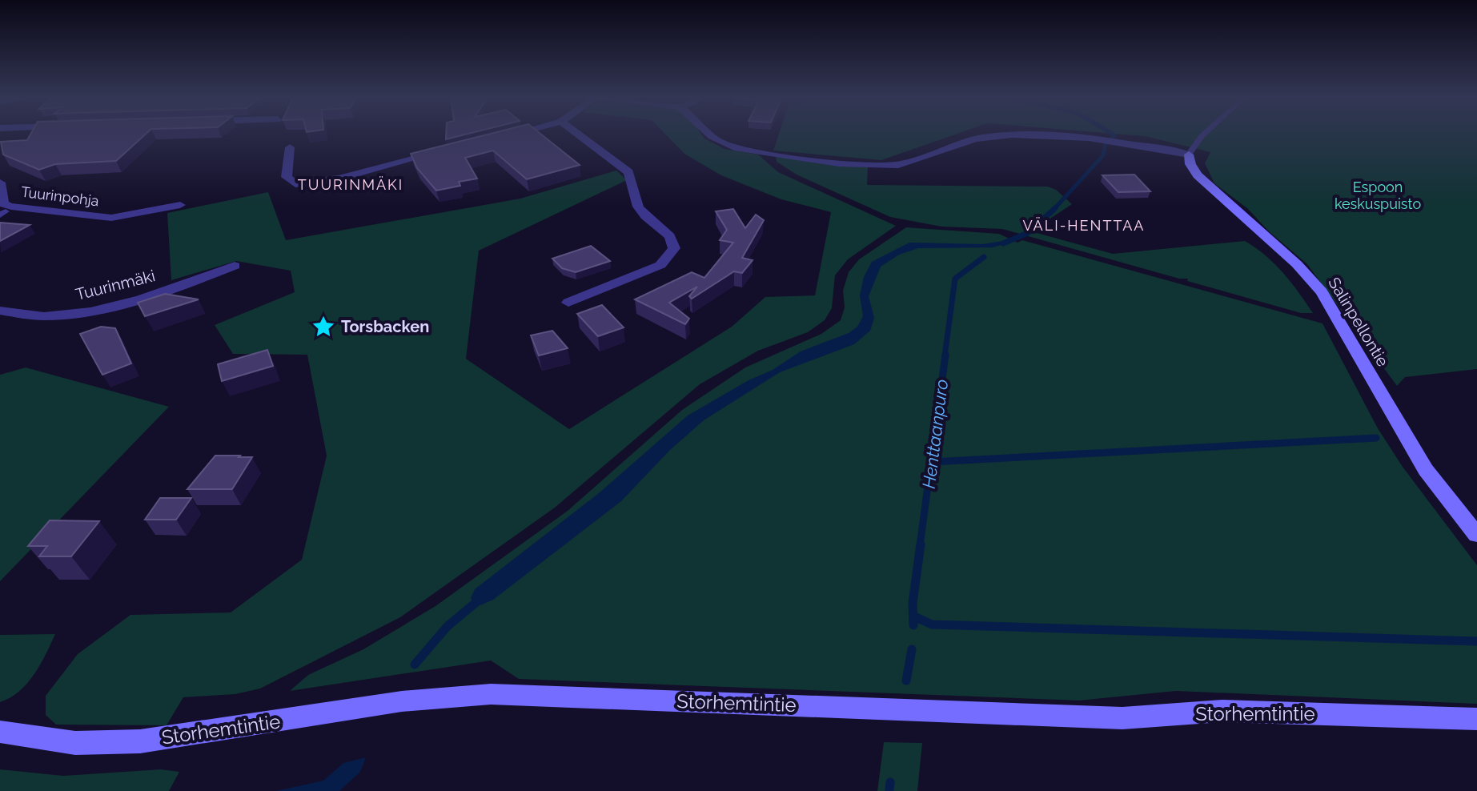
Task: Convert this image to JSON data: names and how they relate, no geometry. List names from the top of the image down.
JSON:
{
  "streets": {
    "main road": ["Salinpellontie", "Storhemtintie"],
    "street": ["Tuurinpohja", "Tuurinmäki"]
  },
  "districts": ["TUURINMÄKI", "VÄLI-HENTTAA"],
  "water": ["Henttaanpuro"],
  "parks": ["Espoon keskuspuisto"],
  "places": {
    "place": ["Torsbacken"]
  }
}
